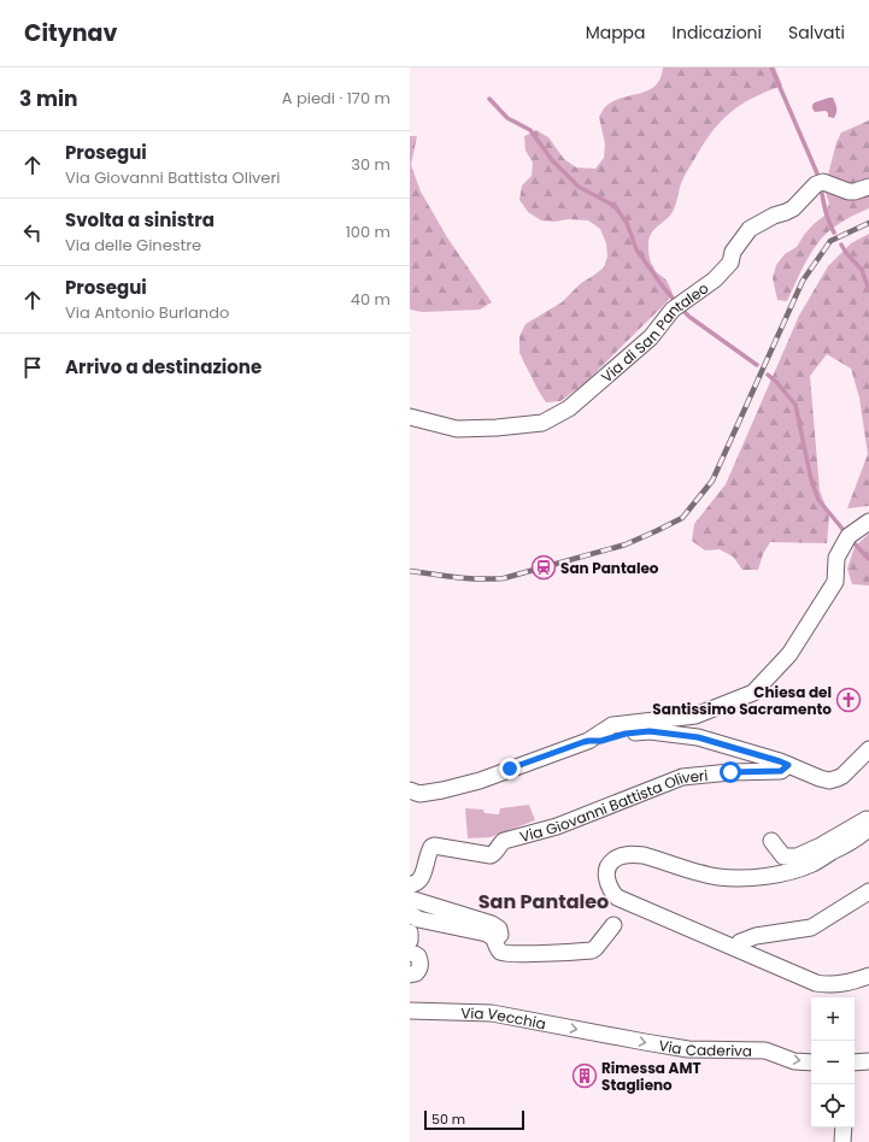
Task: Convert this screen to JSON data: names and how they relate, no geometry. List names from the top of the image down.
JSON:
{
  "streets": {
    "street": [
      "Via di San Pantaleo",
      "Via Giovanni Battista Oliveri",
      "Via Vecchia",
      "Via Caderiva"
    ]
  },
  "crossings": [
    ["Via Vecchia", "Via Caderiva"]
  ],
  "districts": ["San Pantaleo"],
  "places": {
    "station": ["San Pantaleo"],
    "church": ["Chiesa del Santissimo Sacramento"],
    "building": ["Rimessa AMT Staglieno"]
  },
  "scale_bar": "50 m",
  "page": {
    "header": "Citynav",
    "nav": ["Mappa", "Indicazioni", "Salvati"],
    "heading": ["3 min", "A piedi · 170 m"],
    "list": [
      ["Prosegui", "Via Giovanni Battista Oliveri", "30 m"],
      ["Svolta a sinistra", "Via delle Ginestre", "100 m"],
      ["Prosegui", "Via Antonio Burlando", "40 m"],
      "Arrivo a destinazione"
    ],
    "map_buttons": ["+", "−"],
    "scale": "50 m"
  }
}
